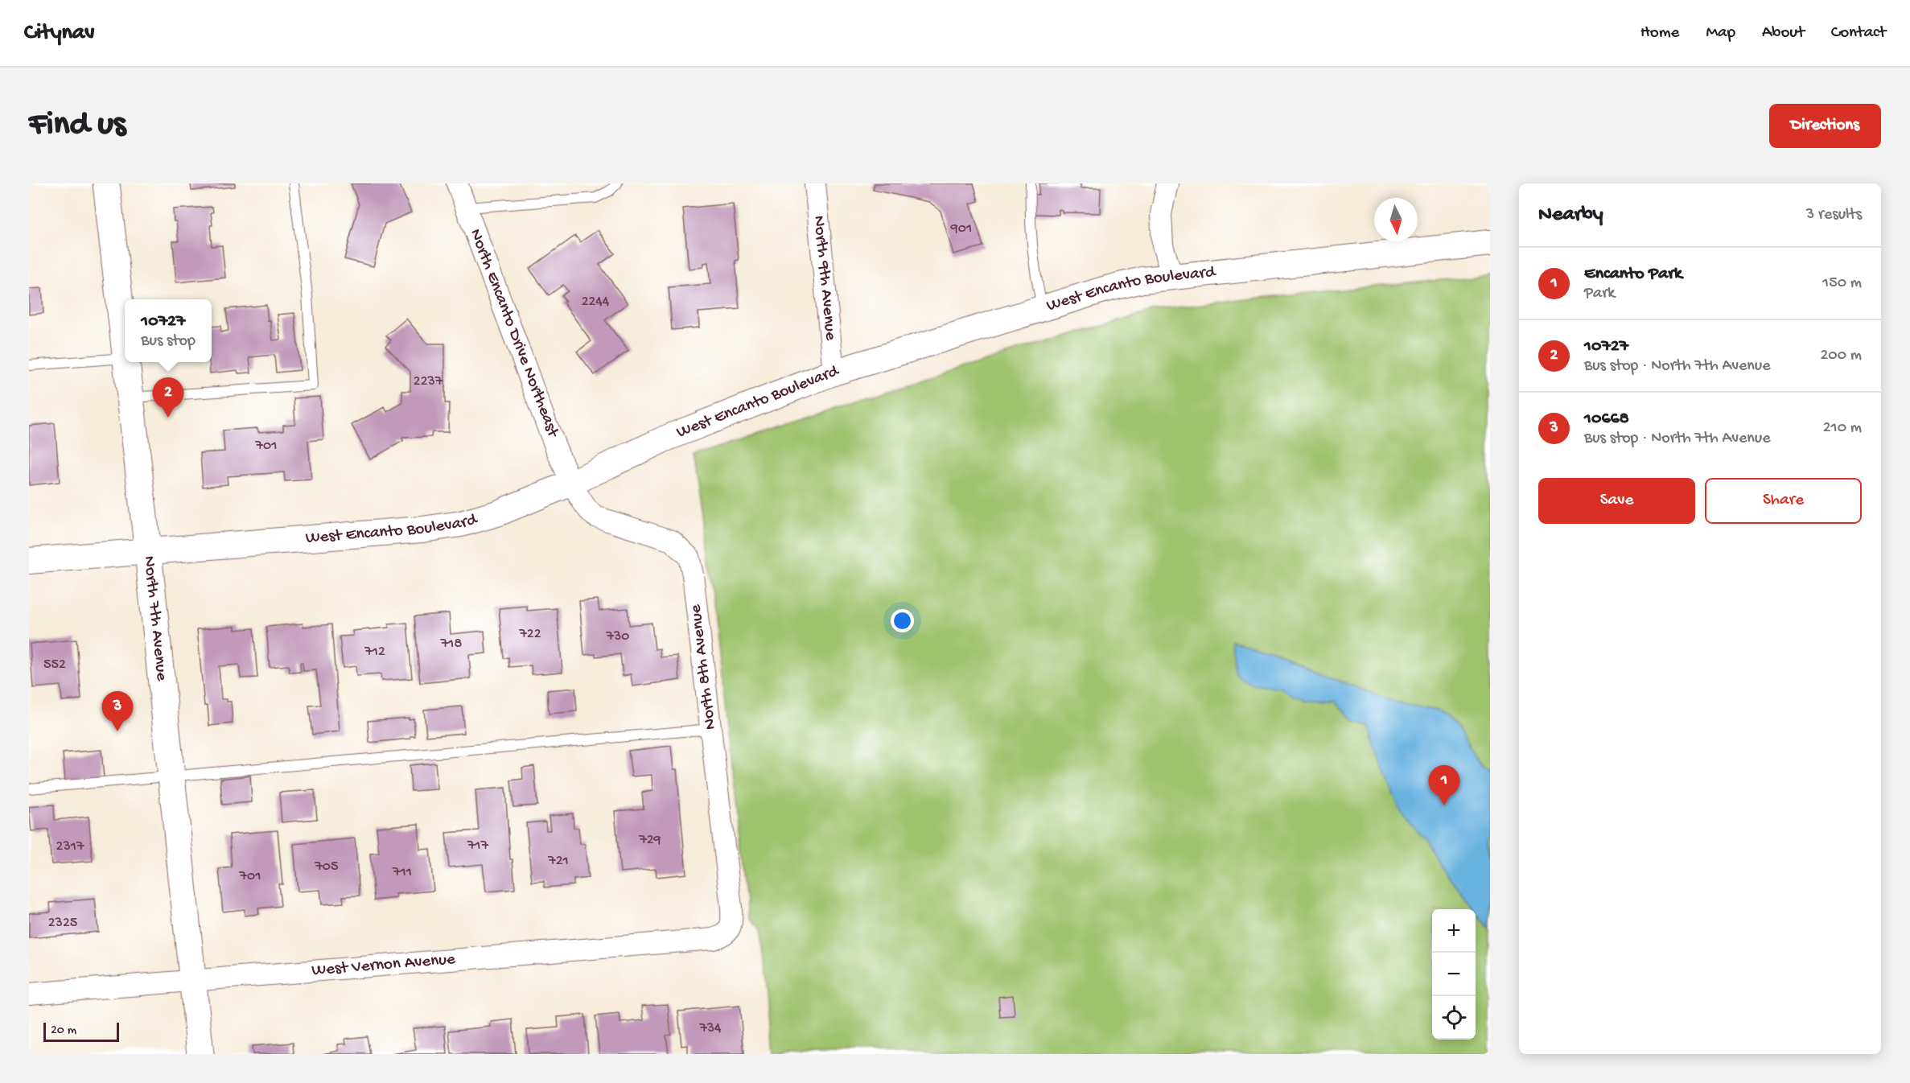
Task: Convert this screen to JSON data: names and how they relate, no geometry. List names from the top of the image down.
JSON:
{
  "streets": {
    "main road": ["North 7th Avenue"],
    "street": [
      "North 9th Avenue",
      "West Encanto Boulevard",
      "North Encanto Drive Northeast",
      "North 8th Avenue",
      "West Vernon Avenue"
    ]
  },
  "crossings": [
    ["North 9th Avenue", "West Encanto Boulevard"],
    ["West Encanto Boulevard", "North Encanto Drive Northeast"],
    ["West Encanto Boulevard", "North 7th Avenue"],
    ["West Encanto Boulevard", "North 8th Avenue"],
    ["North Encanto Drive Northeast", "North 8th Avenue"],
    ["North 7th Avenue", "West Vernon Avenue"],
    ["North 8th Avenue", "West Vernon Avenue"]
  ],
  "house_numbers": [
    "901",
    "2244",
    "2237",
    "701",
    "722",
    "730",
    "718",
    "712",
    "552",
    "729",
    "717",
    "2317",
    "721",
    "705",
    "711",
    "701",
    "2325",
    "734"
  ],
  "scale_bar": "20 m",
  "north": "bottom",
  "page": {
    "header": "Citynav",
    "nav": [
      "Home",
      "Map",
      "About",
      "Contact"
    ],
    "buttons": [
      "Directions",
      ["Save", "Share"]
    ],
    "title": "Find us",
    "heading": ["Nearby", "3 results"],
    "list": [
      {
        "mark": "1",
        "name": "Encanto Park",
        "note": "Park",
        "value": "150 m"
      },
      {
        "mark": "2",
        "name": "10727",
        "note": "Bus stop · North 7th Avenue",
        "value": "200 m"
      },
      {
        "mark": "3",
        "name": "10668",
        "note": "Bus stop · North 7th Avenue",
        "value": "210 m"
      }
    ],
    "popup": ["10727", "Bus stop"],
    "pins": ["2", "3", "1"],
    "map_buttons": ["+", "−"],
    "scale": "20 m"
  }
}
